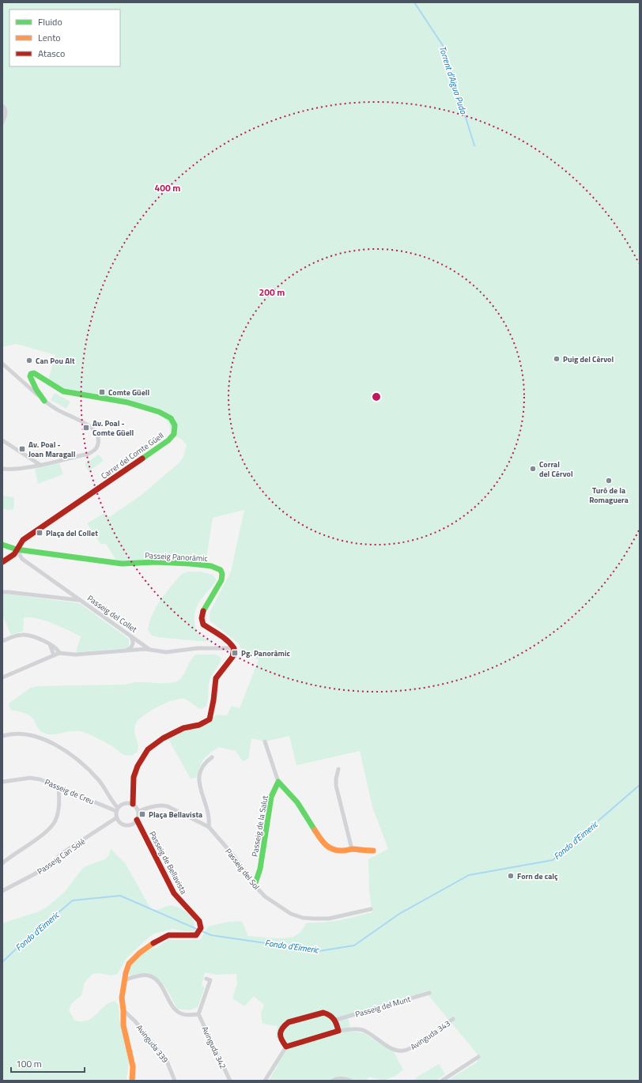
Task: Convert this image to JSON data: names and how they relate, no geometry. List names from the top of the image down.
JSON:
{
  "streets": {
    "street": [
      "Carrer del Comte Güell",
      "Passeig Panoràmic",
      "Passeig del Collet",
      "Passeig de Creu",
      "Passeig de la Salut",
      "Passeig Can Solé",
      "Passeig de Bellavista",
      "Passeig del Sol",
      "Passeig del Munt",
      "Avinguda 343",
      "Avinguda 339",
      "Avinguda 342"
    ]
  },
  "crossings": [
    ["Carrer del Comte Güell", "Passeig Panoràmic"],
    ["Carrer del Comte Güell", "Passeig del Collet"],
    ["Passeig Panoràmic", "Passeig del Collet"],
    ["Passeig de Creu", "Passeig Can Solé"],
    ["Passeig de Creu", "Passeig de Bellavista"],
    ["Passeig de Creu", "Passeig del Sol"],
    ["Passeig de la Salut", "Passeig del Sol"],
    ["Passeig Can Solé", "Passeig de Bellavista"],
    ["Passeig Can Solé", "Passeig del Sol"],
    ["Passeig de Bellavista", "Passeig del Sol"],
    ["Passeig de Bellavista", "Avinguda 339"]
  ],
  "water": ["Torrent d'Aigua Puda", "Fondo d'Eimeric"],
  "places": {
    "other": [
      "Puig del Cèrvol",
      "Can Pou Alt",
      "Corral del Cérvol",
      "Turó de la Romaguera",
      "Forn de calç"
    ],
    "transit": [
      "Comte Güell",
      "Av. Poal - Comte Güell",
      "Av. Poal - Joan Maragall",
      "Plaça del Collet",
      "Pg. Panoràmic",
      "Plaça Bellavista"
    ]
  },
  "legend": ["Fluido", "Lento", "Atasco"],
  "scale_bar": "100 m",
  "rings": ["400 m", "200 m"]
}
